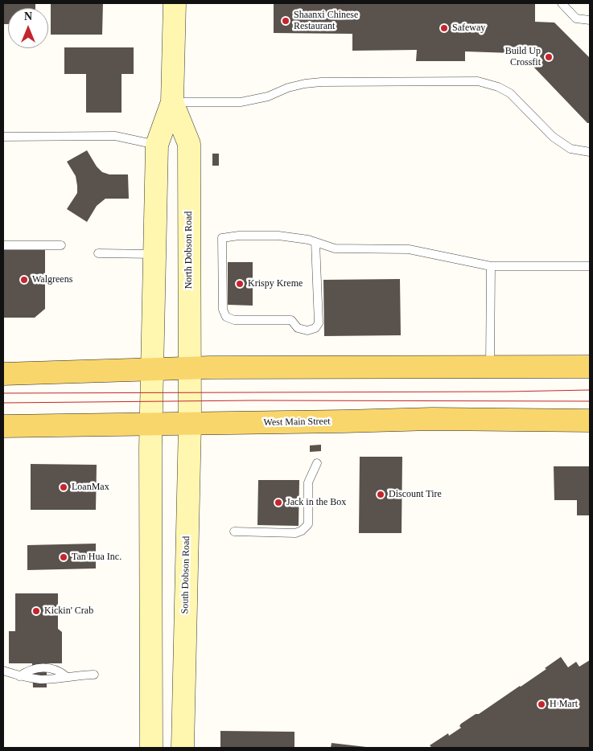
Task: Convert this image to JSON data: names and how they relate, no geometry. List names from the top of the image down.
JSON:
{
  "streets": {
    "main road": ["North Dobson Road", "West Main Street", "South Dobson Road"]
  },
  "crossings": [
    ["North Dobson Road", "West Main Street"],
    ["North Dobson Road", "South Dobson Road"],
    ["West Main Street", "South Dobson Road"]
  ],
  "places": [
    "Shaanxi Chinese Restaurant",
    "Safeway",
    "Build Up Crossfit",
    "Walgreens",
    "Krispy Kreme",
    "LoanMax",
    "Discount Tire",
    "Jack in the Box",
    "Tan Hua Inc.",
    "Kickin' Crab",
    "H Mart"
  ],
  "north": "top"
}
